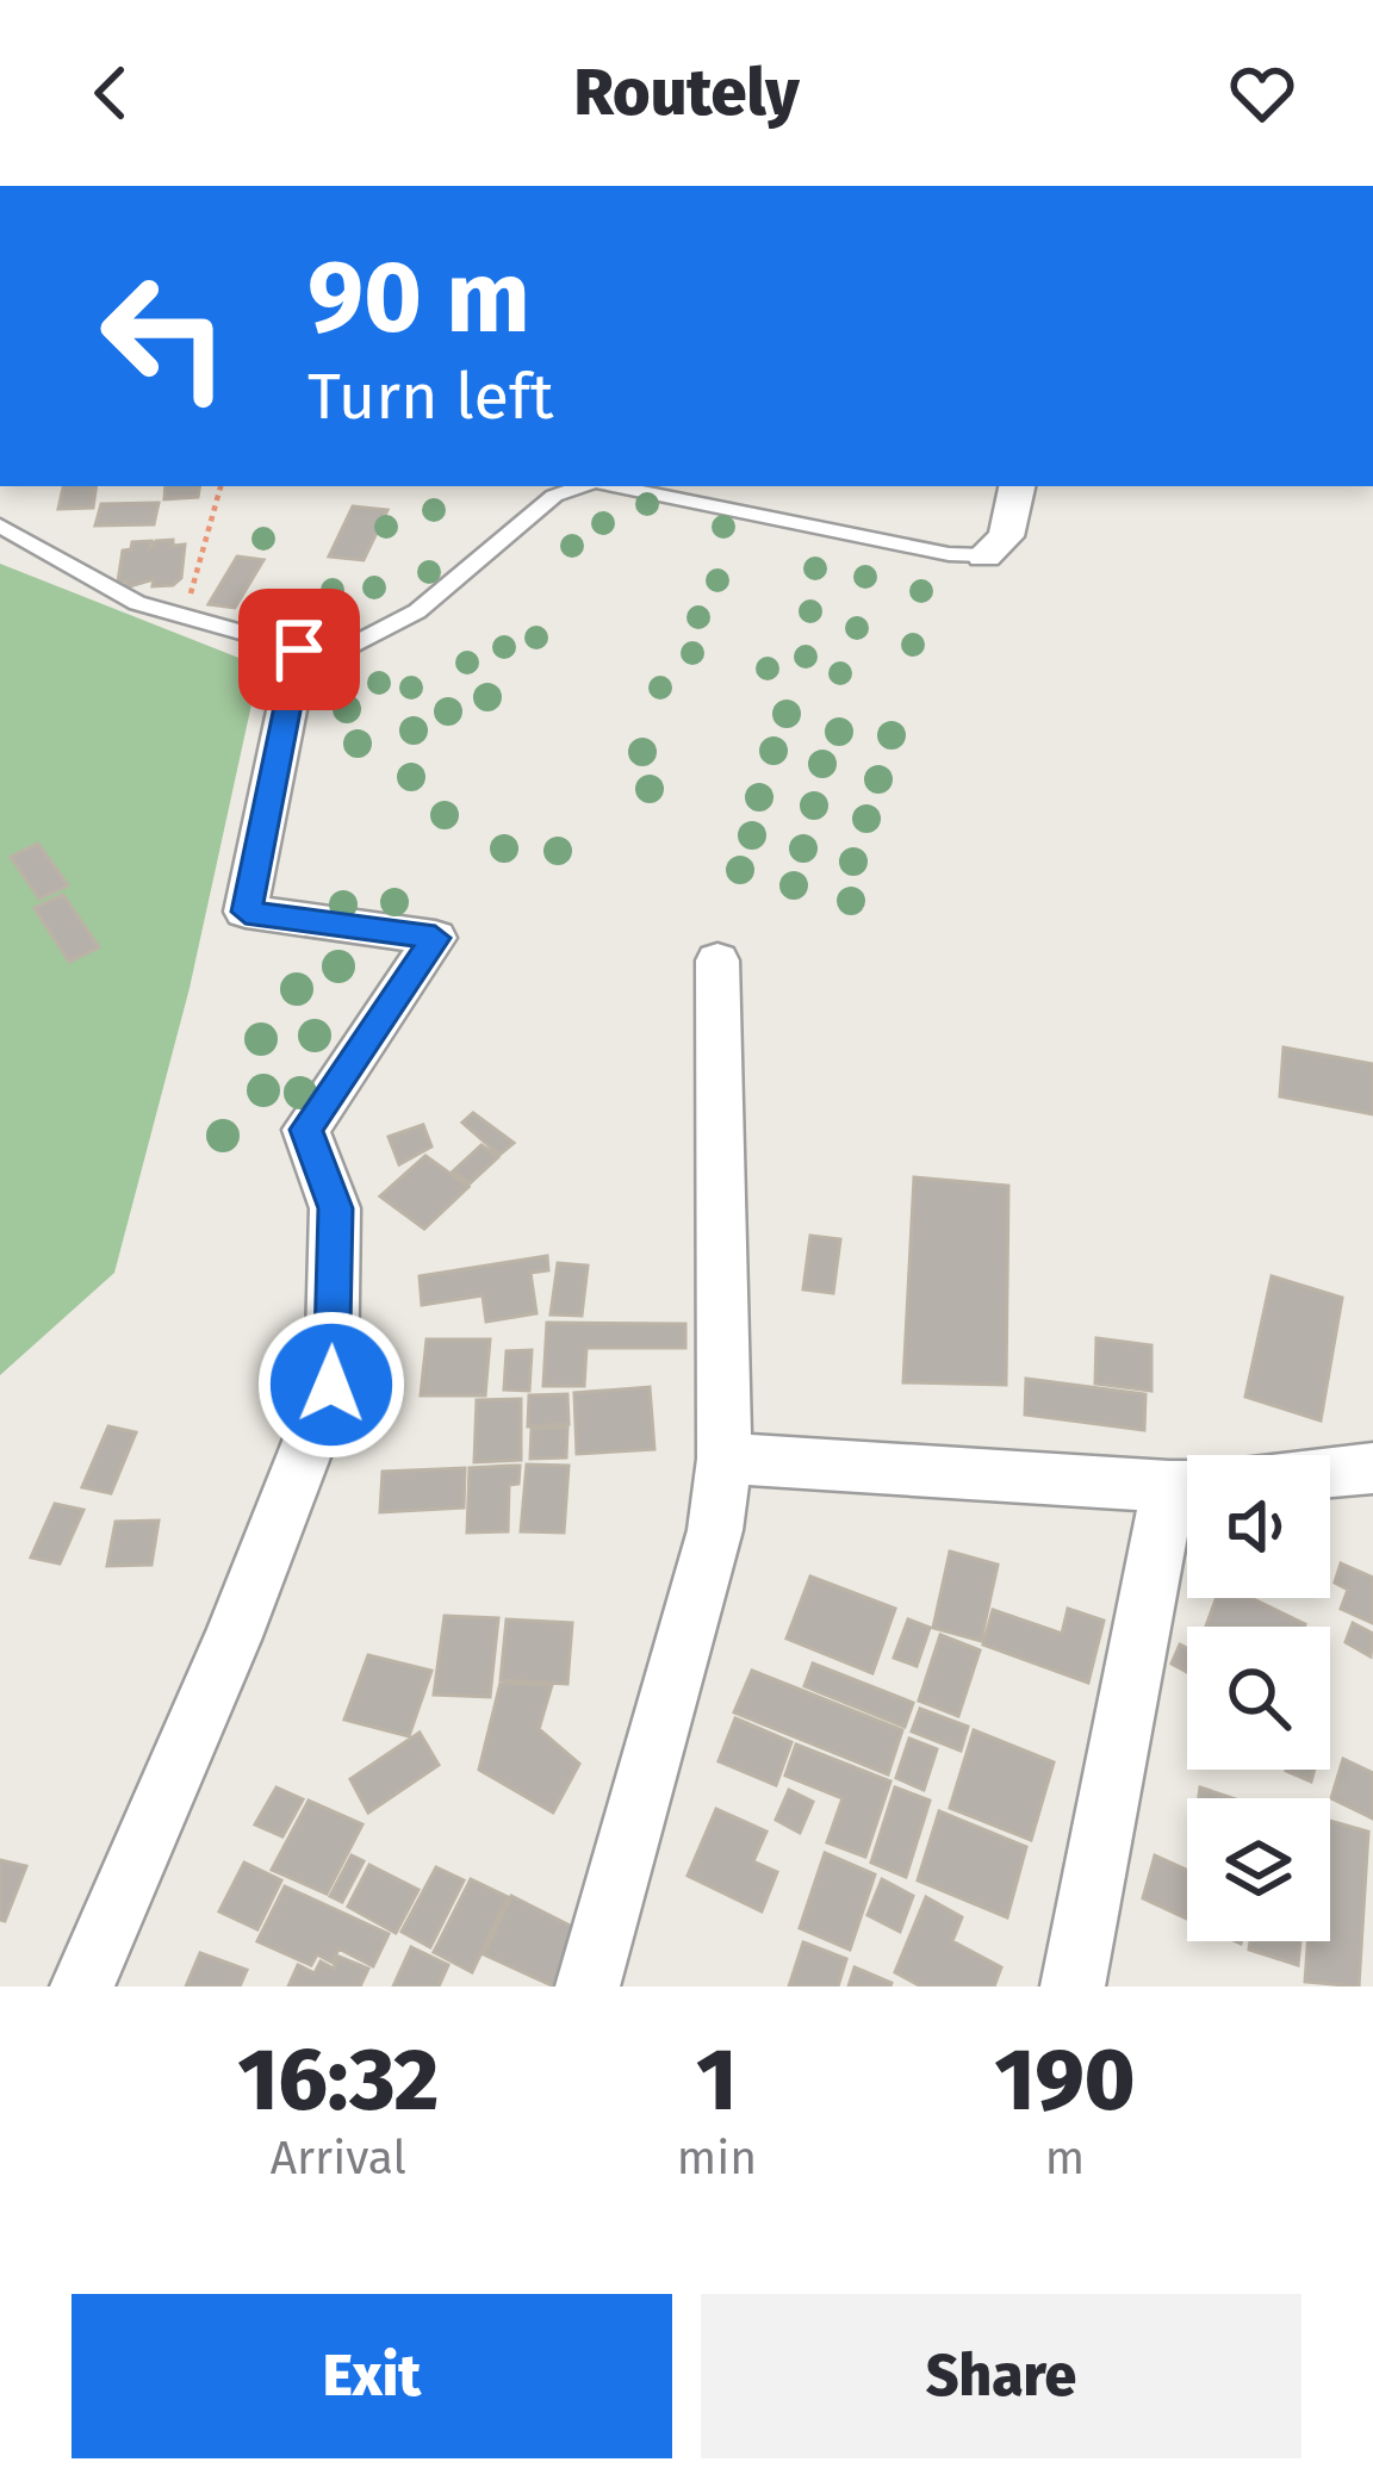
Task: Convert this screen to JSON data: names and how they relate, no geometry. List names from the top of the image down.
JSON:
{
  "page": {
    "header": "Routely",
    "turn": ["90 m", "Turn left"],
    "eta": [
      "16:32",
      "Arrival",
      "1",
      "min",
      "190",
      "m"
    ],
    "buttons": ["Exit", "Share"]
  }
}
